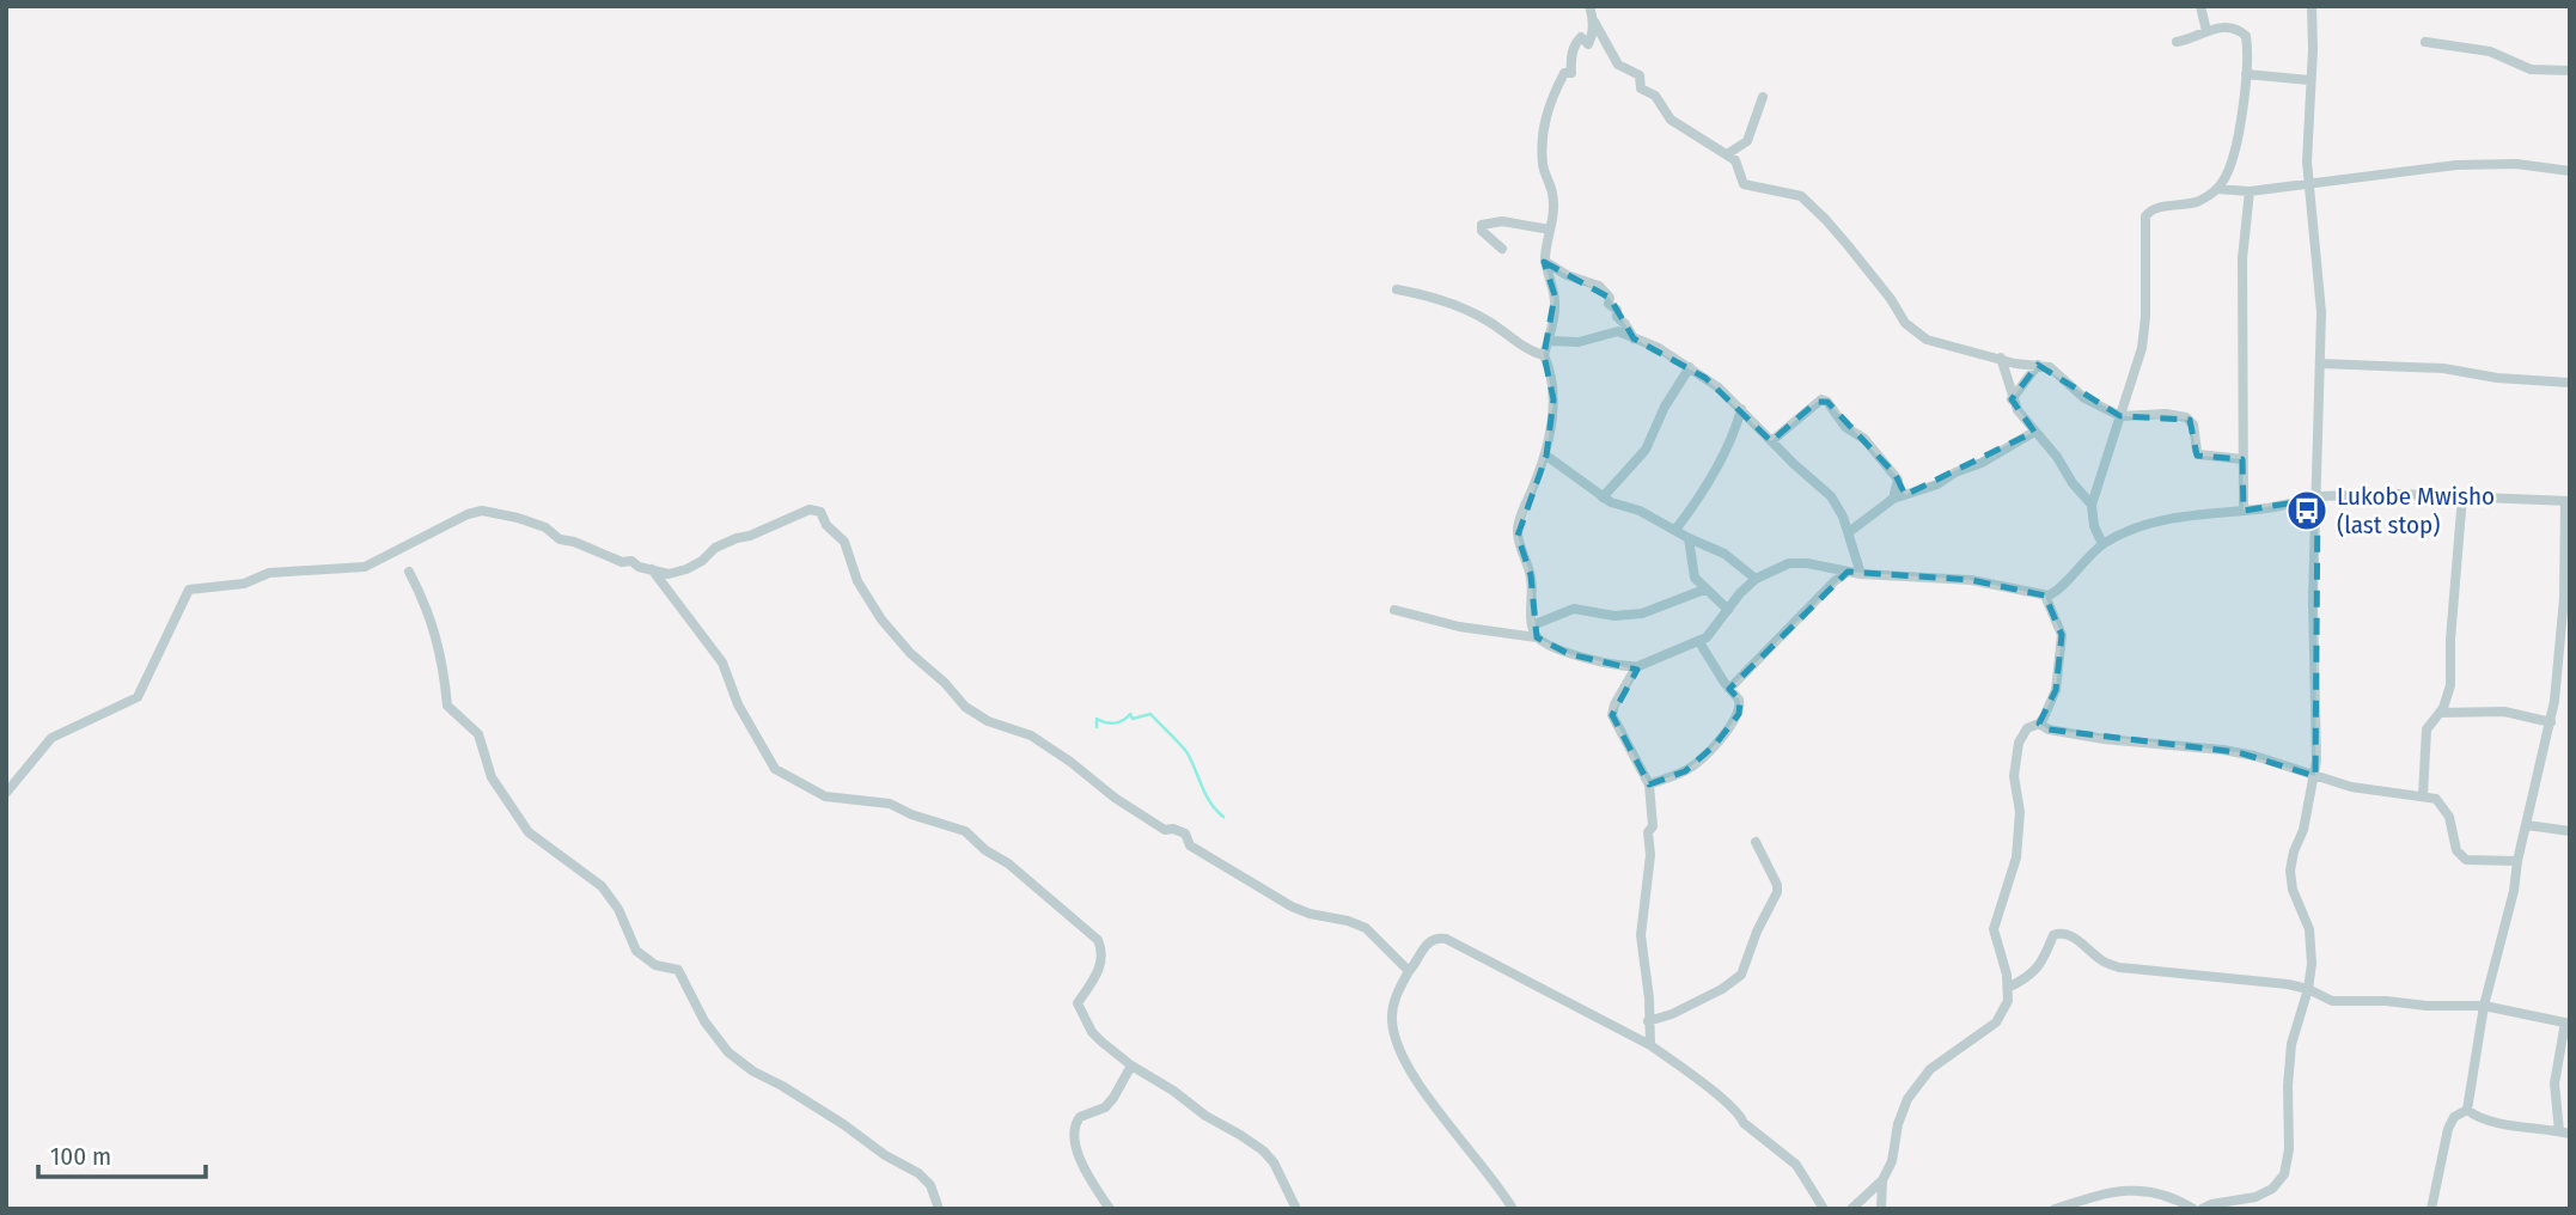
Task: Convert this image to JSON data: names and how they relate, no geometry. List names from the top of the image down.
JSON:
{
  "places": {
    "bus stop": ["Lukobe Mwisho (last stop)"]
  },
  "scale_bar": "100 m"
}
